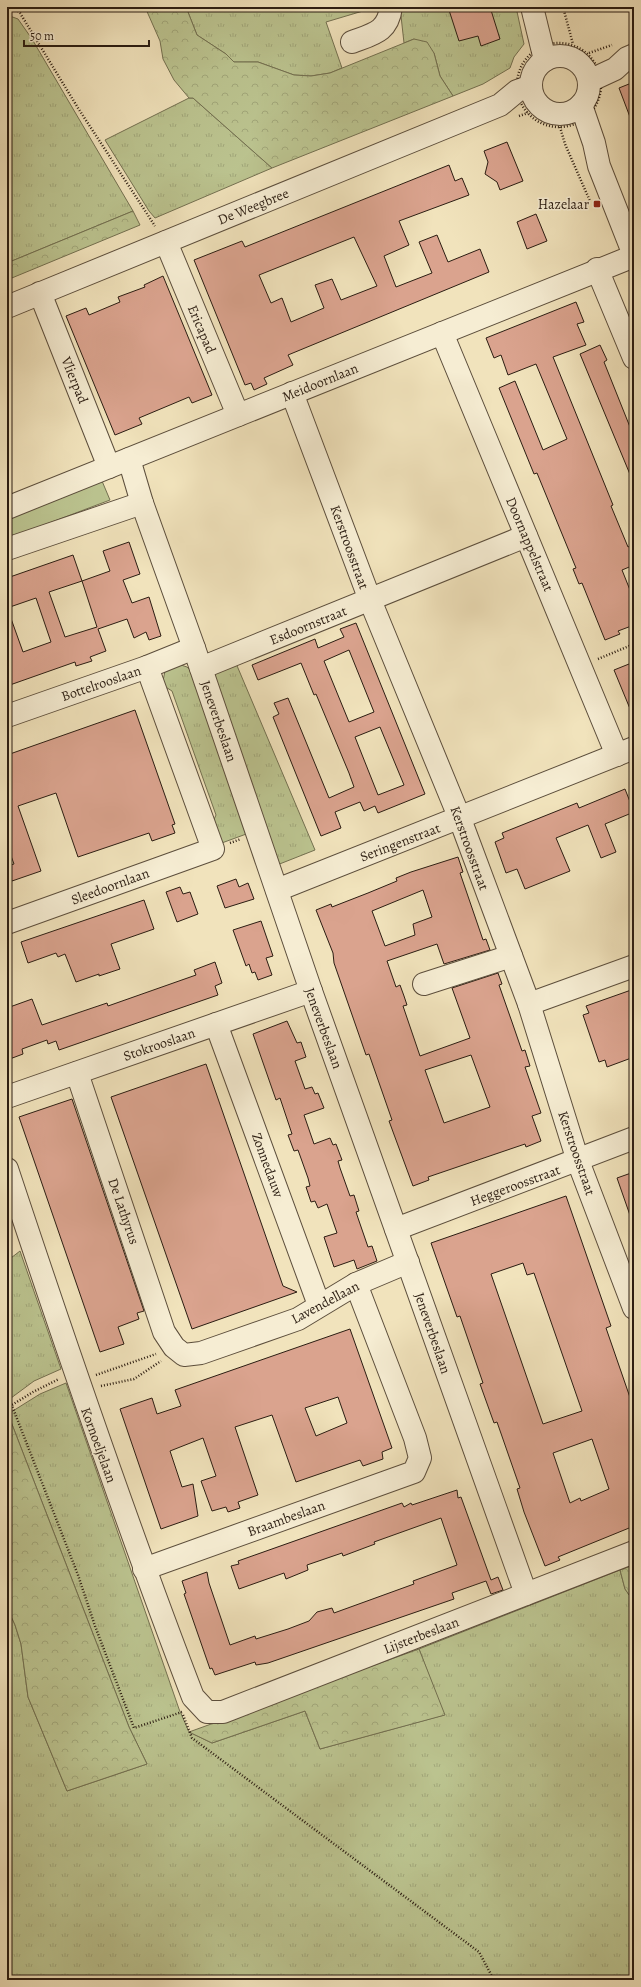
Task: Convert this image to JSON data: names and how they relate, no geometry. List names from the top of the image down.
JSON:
{
  "streets": {
    "street": [
      "De Weegbree",
      "Ericapad",
      "Vlierpad",
      "Meidoornlaan",
      "Doornappelstraat",
      "Kerstroosstraat",
      "Esdoornstraat",
      "Bottelrooslaan",
      "Jeneverbeslaan",
      "Seringenstraat",
      "Sleedoornlaan",
      "Stokrooslaan",
      "Zonnedauw",
      "Heggeroosstraat",
      "De Lathyrus",
      "Lavendellaan",
      "Kornoeljelaan",
      "Braambeslaan",
      "Lijsterbeslaan"
    ]
  },
  "crossings": [
    ["De Weegbree", "Ericapad"],
    ["De Weegbree", "Vlierpad"],
    ["Ericapad", "Meidoornlaan"],
    ["Vlierpad", "Meidoornlaan"],
    ["Meidoornlaan", "Doornappelstraat"],
    ["Meidoornlaan", "Kerstroosstraat"],
    ["Meidoornlaan", "Jeneverbeslaan"],
    ["Doornappelstraat", "Esdoornstraat"],
    ["Doornappelstraat", "Seringenstraat"],
    ["Kerstroosstraat", "Esdoornstraat"],
    ["Kerstroosstraat", "Seringenstraat"],
    ["Kerstroosstraat", "Heggeroosstraat"],
    ["Esdoornstraat", "Jeneverbeslaan"],
    ["Bottelrooslaan", "Jeneverbeslaan"],
    ["Jeneverbeslaan", "Seringenstraat"],
    ["Jeneverbeslaan", "Stokrooslaan"],
    ["Jeneverbeslaan", "Heggeroosstraat"],
    ["Jeneverbeslaan", "Lavendellaan"],
    ["Jeneverbeslaan", "Lijsterbeslaan"],
    ["Stokrooslaan", "Zonnedauw"],
    ["Stokrooslaan", "De Lathyrus"],
    ["Zonnedauw", "Lavendellaan"],
    ["De Lathyrus", "Lavendellaan"],
    ["Lavendellaan", "Braambeslaan"],
    ["Kornoeljelaan", "Braambeslaan"],
    ["Kornoeljelaan", "Lijsterbeslaan"]
  ],
  "places": {
    "transit": ["Hazelaar"]
  },
  "scale_bar": "50 m"
}
